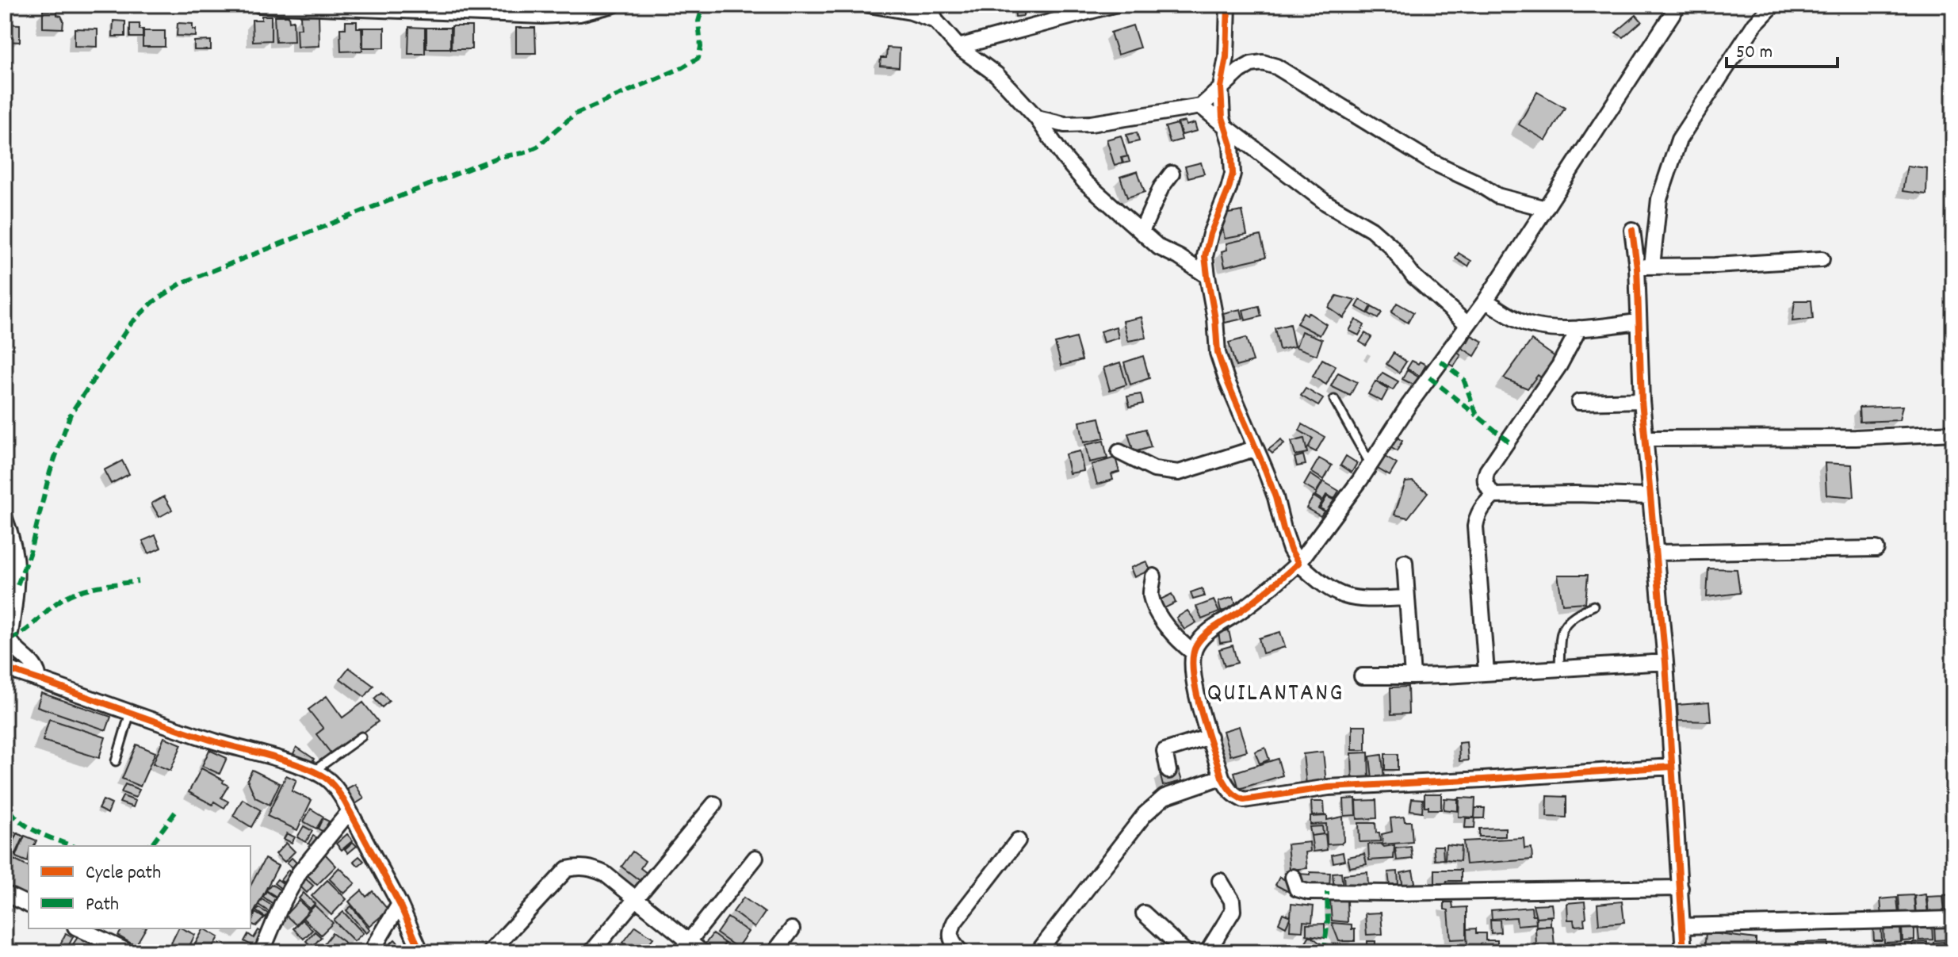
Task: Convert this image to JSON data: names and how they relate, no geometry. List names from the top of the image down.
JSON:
{
  "districts": ["QUILANTANG"],
  "legend": ["Cycle path", "Path"],
  "scale_bar": "50 m"
}
